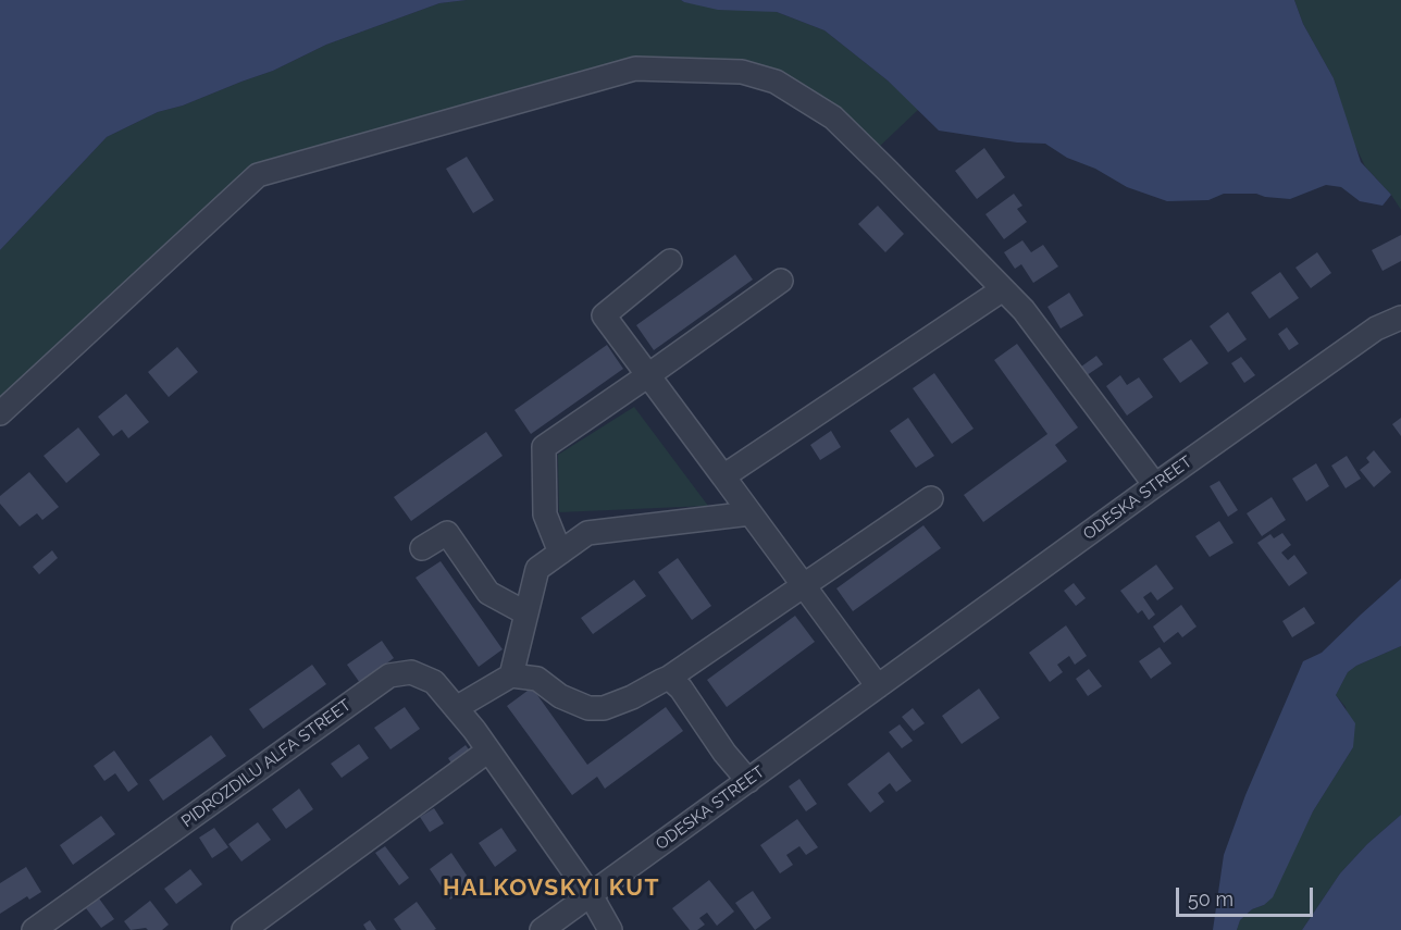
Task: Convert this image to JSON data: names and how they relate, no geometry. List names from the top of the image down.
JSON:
{
  "streets": {
    "street": ["ODESKA STREET", "PIDROZDILU ALFA STREET"]
  },
  "crossings": [
    ["ODESKA STREET", "PIDROZDILU ALFA STREET"]
  ],
  "districts": ["HALKOVSKYI KUT"],
  "scale_bar": "50 m"
}
